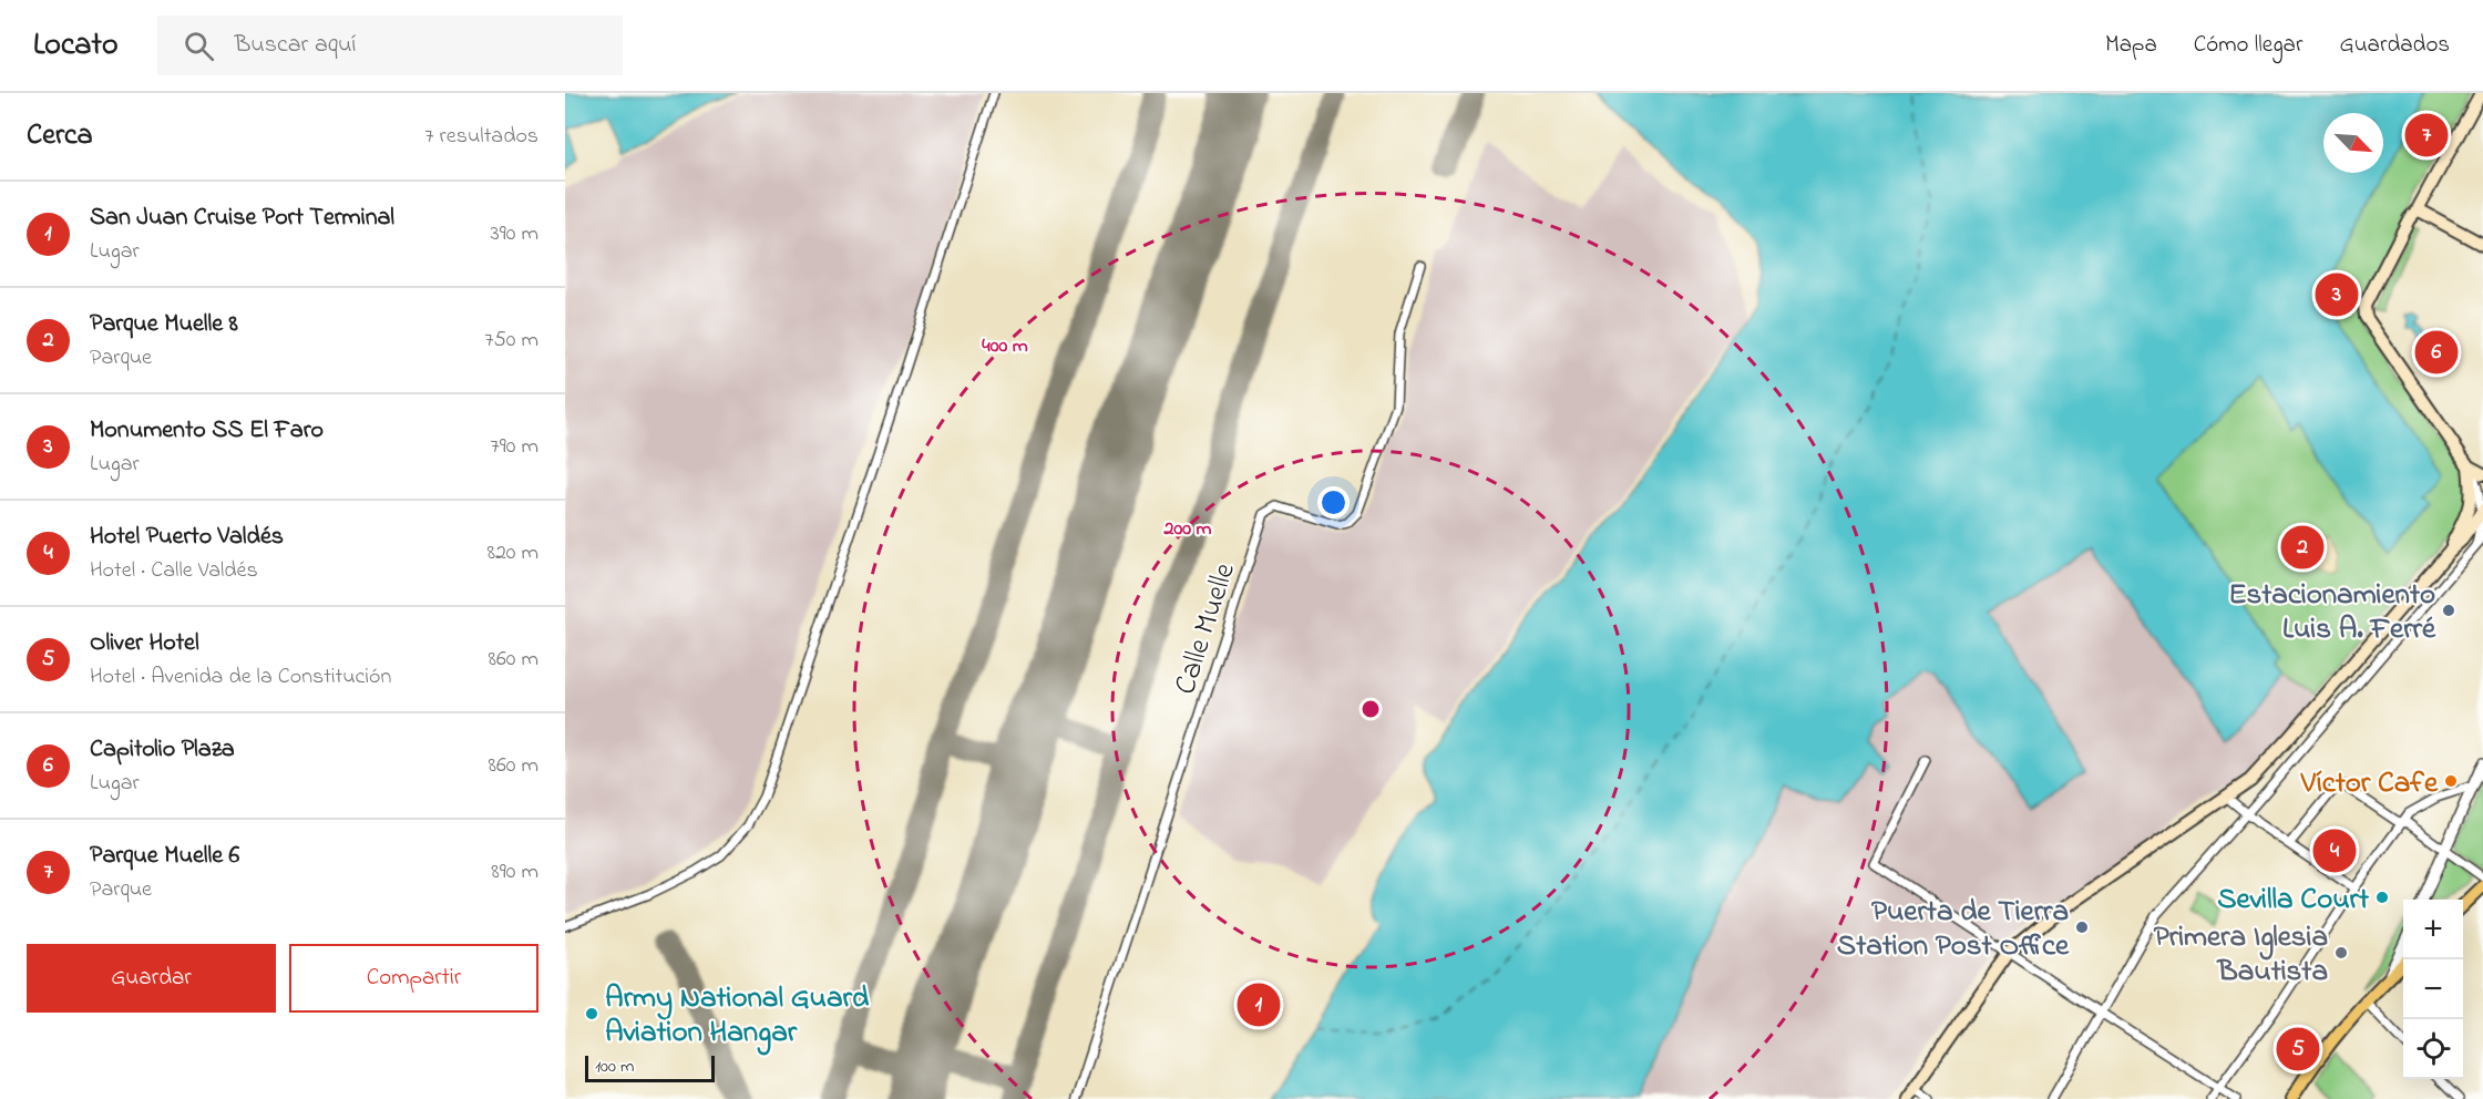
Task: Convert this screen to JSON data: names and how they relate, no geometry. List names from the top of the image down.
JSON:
{
  "streets": {
    "street": ["Calle Muelle"]
  },
  "places": [
    "Estacionamiento Luis A. Ferré",
    "Víctor Cafe",
    "Sevilla Court",
    "Puerta de Tierra Station Post Office",
    "Primera Iglesia Bautista",
    "Army National Guard Aviation Hangar"
  ],
  "scale_bar": "100 m",
  "north": "bottom right",
  "page": {
    "header": "Locato",
    "search": "Buscar aquí",
    "nav": ["Mapa", "Cómo llegar", "Guardados"],
    "heading": ["Cerca", "7 resultados"],
    "pins": [
      "7",
      "3",
      "6",
      "2",
      "4",
      "1",
      "5"
    ],
    "list": [
      {
        "mark": "1",
        "name": "San Juan Cruise Port Terminal",
        "note": "Lugar",
        "value": "390 m"
      },
      {
        "mark": "2",
        "name": "Parque Muelle 8",
        "note": "Parque",
        "value": "750 m"
      },
      {
        "mark": "3",
        "name": "Monumento SS El Faro",
        "note": "Lugar",
        "value": "790 m"
      },
      {
        "mark": "4",
        "name": "Hotel Puerto Valdés",
        "note": "Hotel · Calle Valdés",
        "value": "820 m"
      },
      {
        "mark": "5",
        "name": "Oliver Hotel",
        "note": "Hotel · Avenida de la Constitución",
        "value": "860 m"
      },
      {
        "mark": "6",
        "name": "Capitolio Plaza",
        "note": "Lugar",
        "value": "860 m"
      },
      {
        "mark": "7",
        "name": "Parque Muelle 6",
        "note": "Parque",
        "value": "890 m"
      }
    ],
    "map_buttons": ["+", "−"],
    "buttons": ["Guardar", "Compartir"],
    "scale": "100 m"
  },
  "rings": ["400 m", "200 m"]
}
